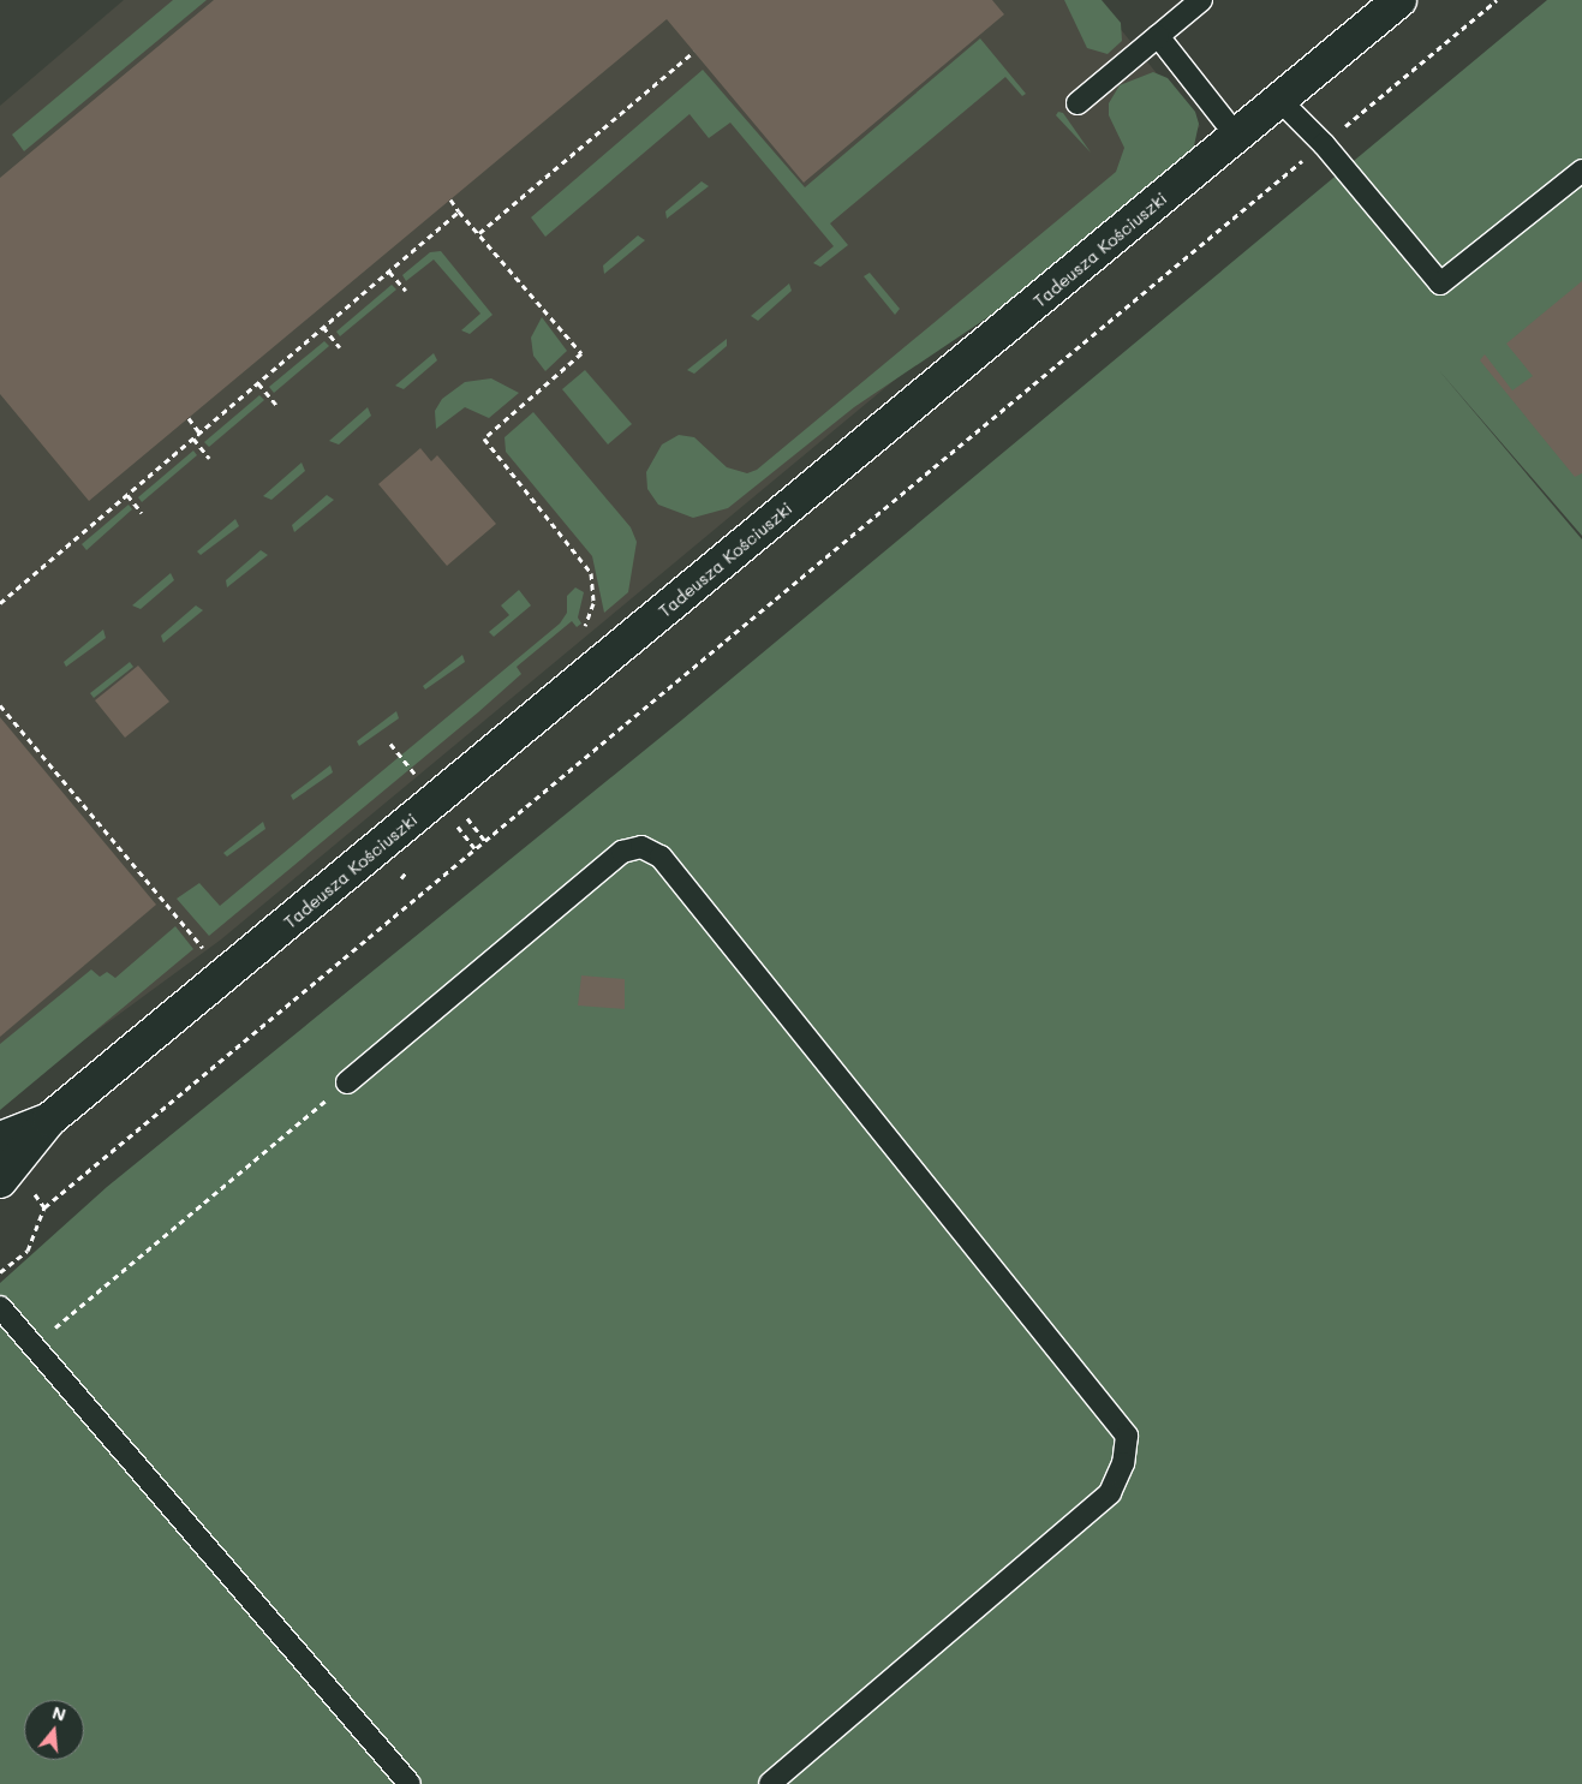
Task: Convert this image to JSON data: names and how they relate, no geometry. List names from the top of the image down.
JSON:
{
  "streets": {
    "street": ["Tadeusza Kościuszki"]
  },
  "north": "top"
}
